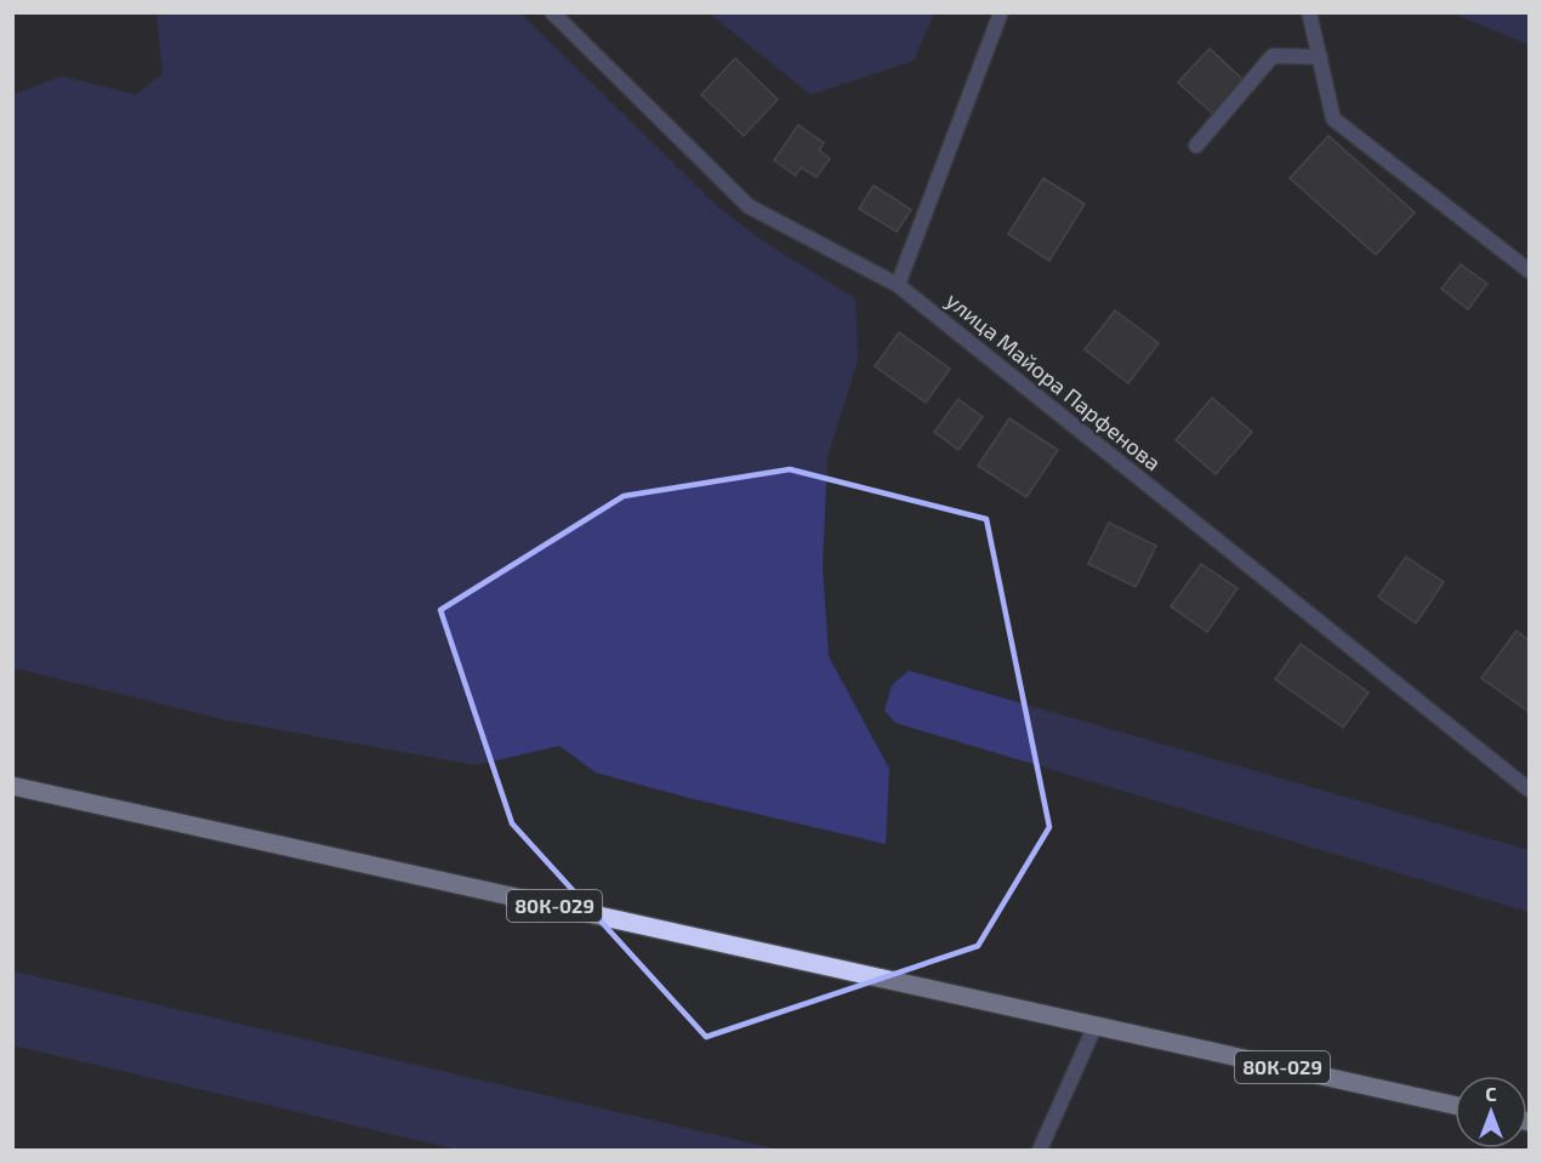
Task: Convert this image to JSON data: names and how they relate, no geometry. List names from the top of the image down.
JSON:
{
  "streets": {
    "main road": ["80К-029"],
    "street": ["улица Майора Парфенова"]
  },
  "north": "top"
}
